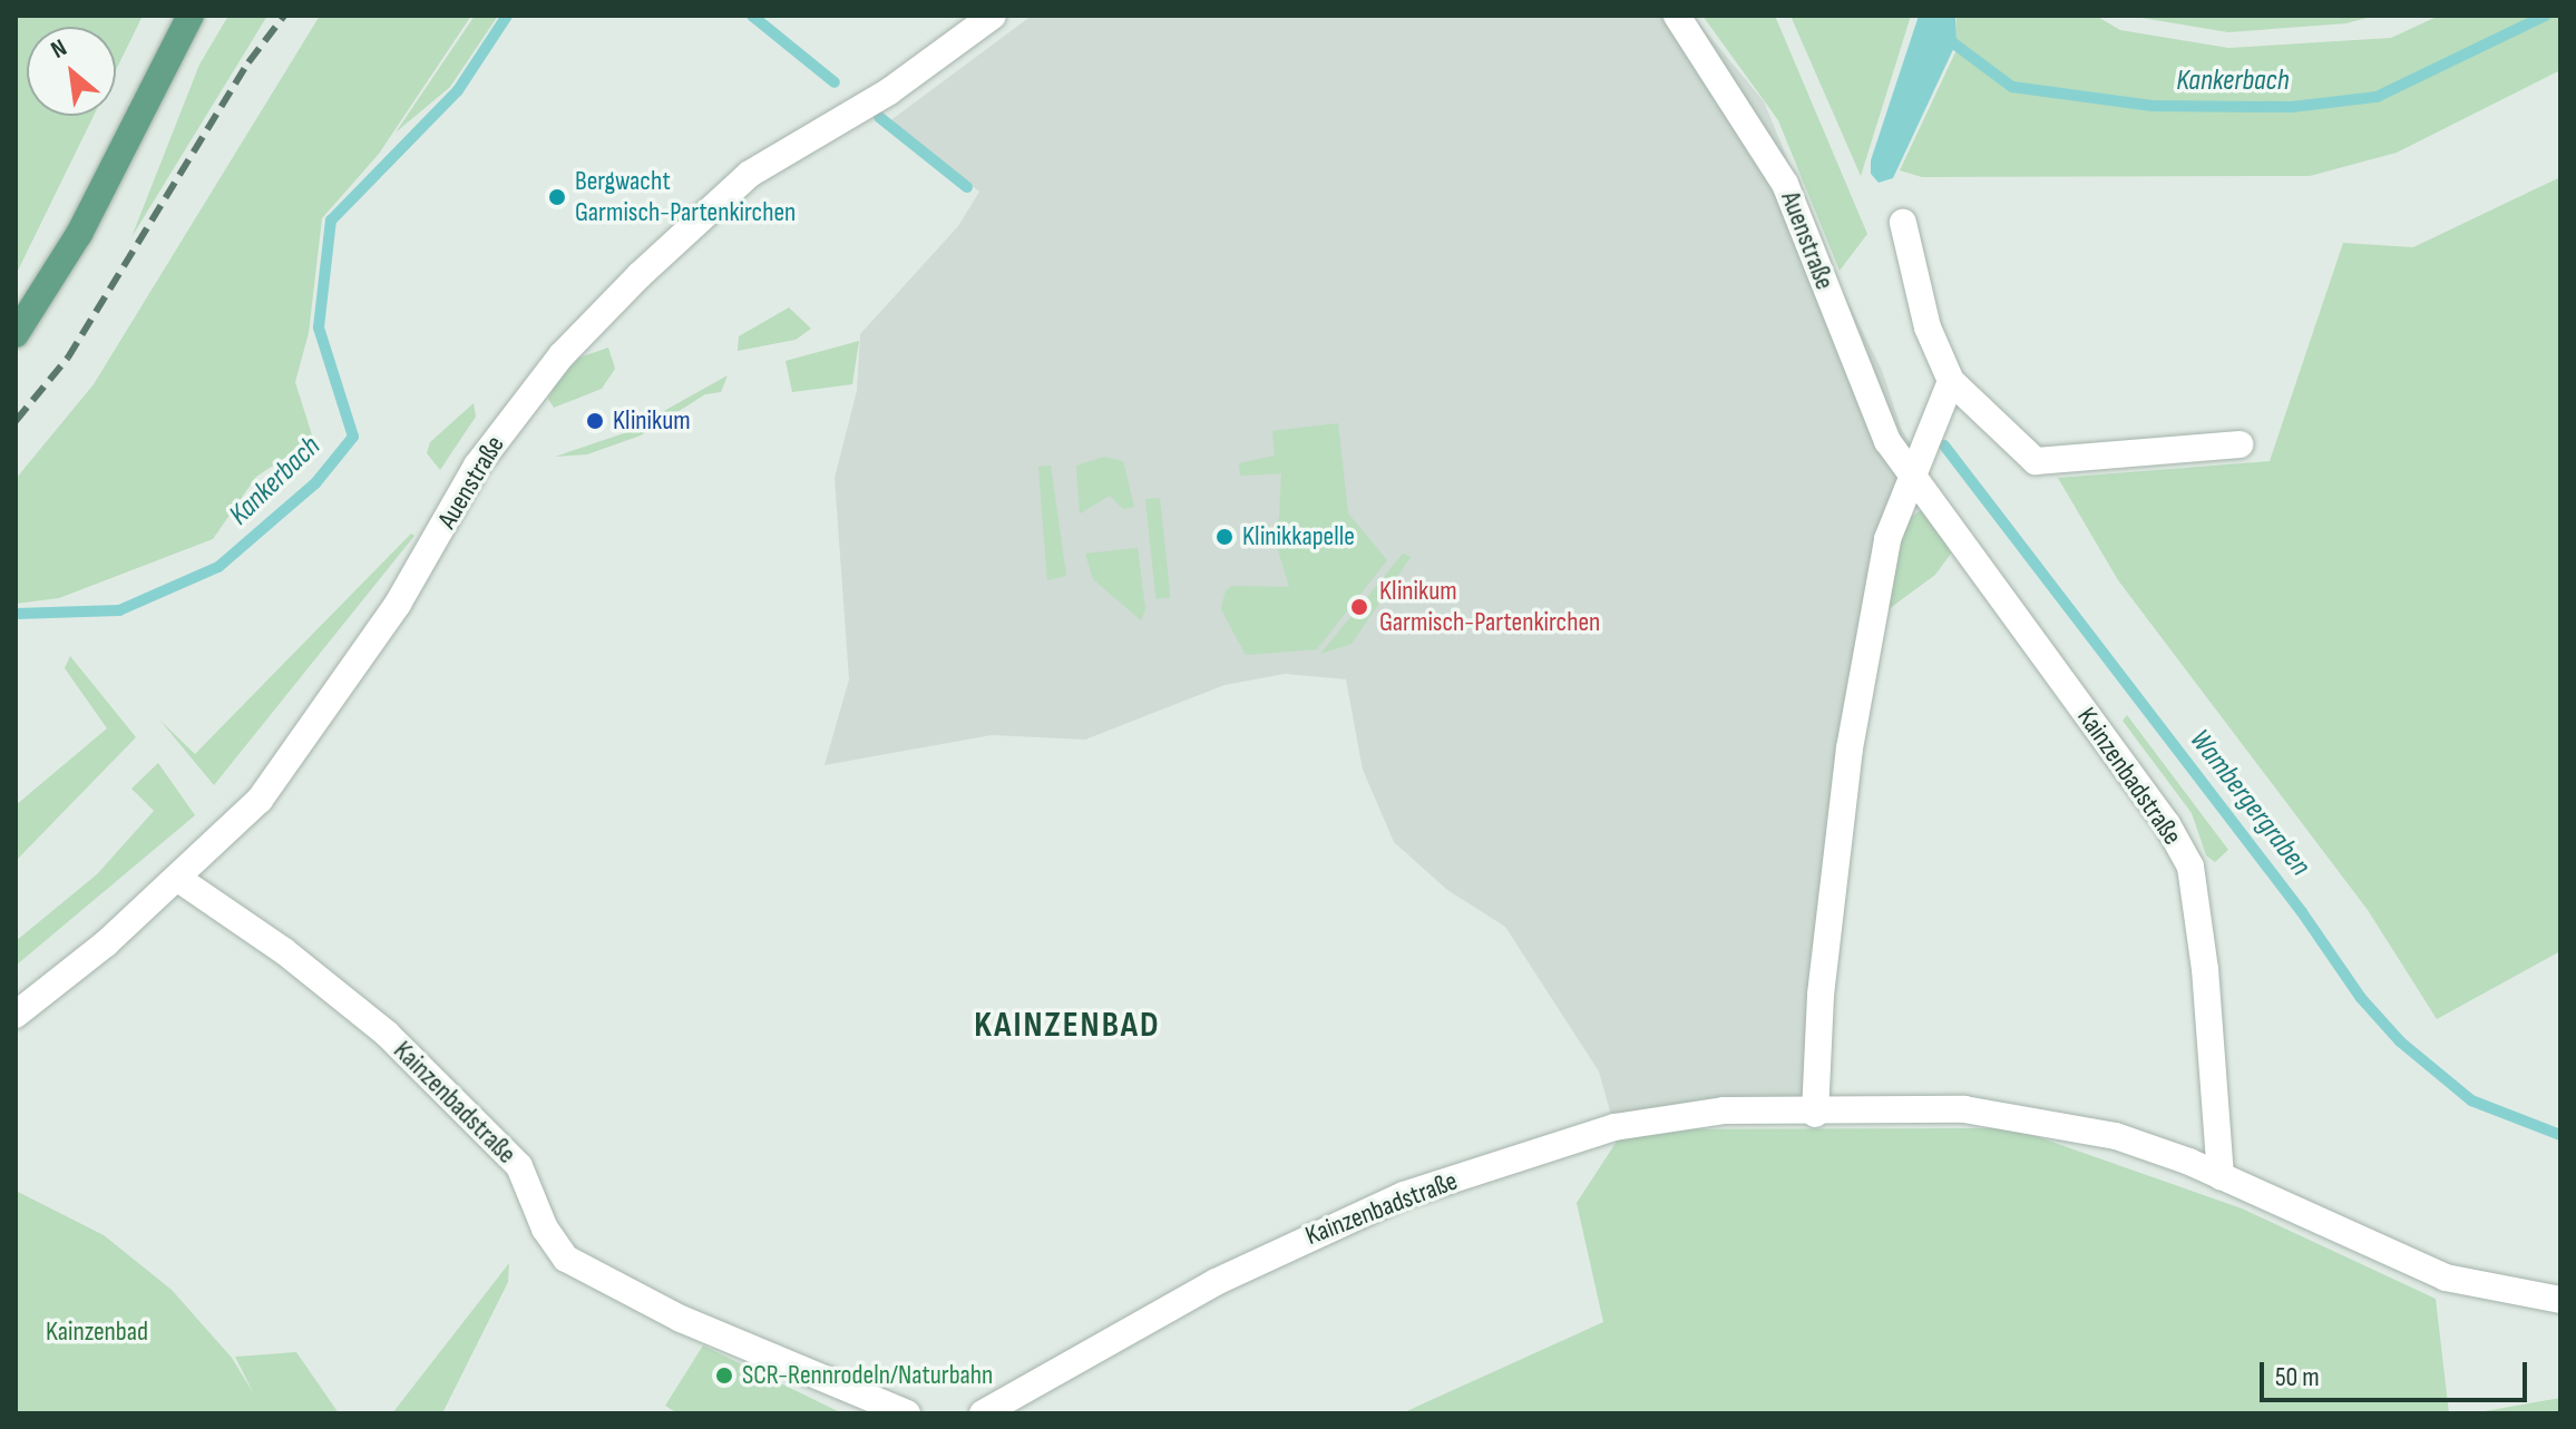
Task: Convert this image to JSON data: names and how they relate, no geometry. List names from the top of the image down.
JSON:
{
  "streets": {
    "street": ["Auenstraße", "Kainzenbadstraße"]
  },
  "crossings": [
    ["Auenstraße", "Kainzenbadstraße"]
  ],
  "districts": ["KAINZENBAD"],
  "water": ["Kankerbach", "Wambergergraben"],
  "parks": ["Kainzenbad"],
  "places": [
    "Bergwacht Garmisch-Partenkirchen",
    "Klinikum",
    "Klinikkapelle",
    "Klinikum Garmisch-Partenkirchen",
    "SCR-Rennrodeln/Naturbahn"
  ],
  "scale_bar": "50 m",
  "north": "top left"
}
